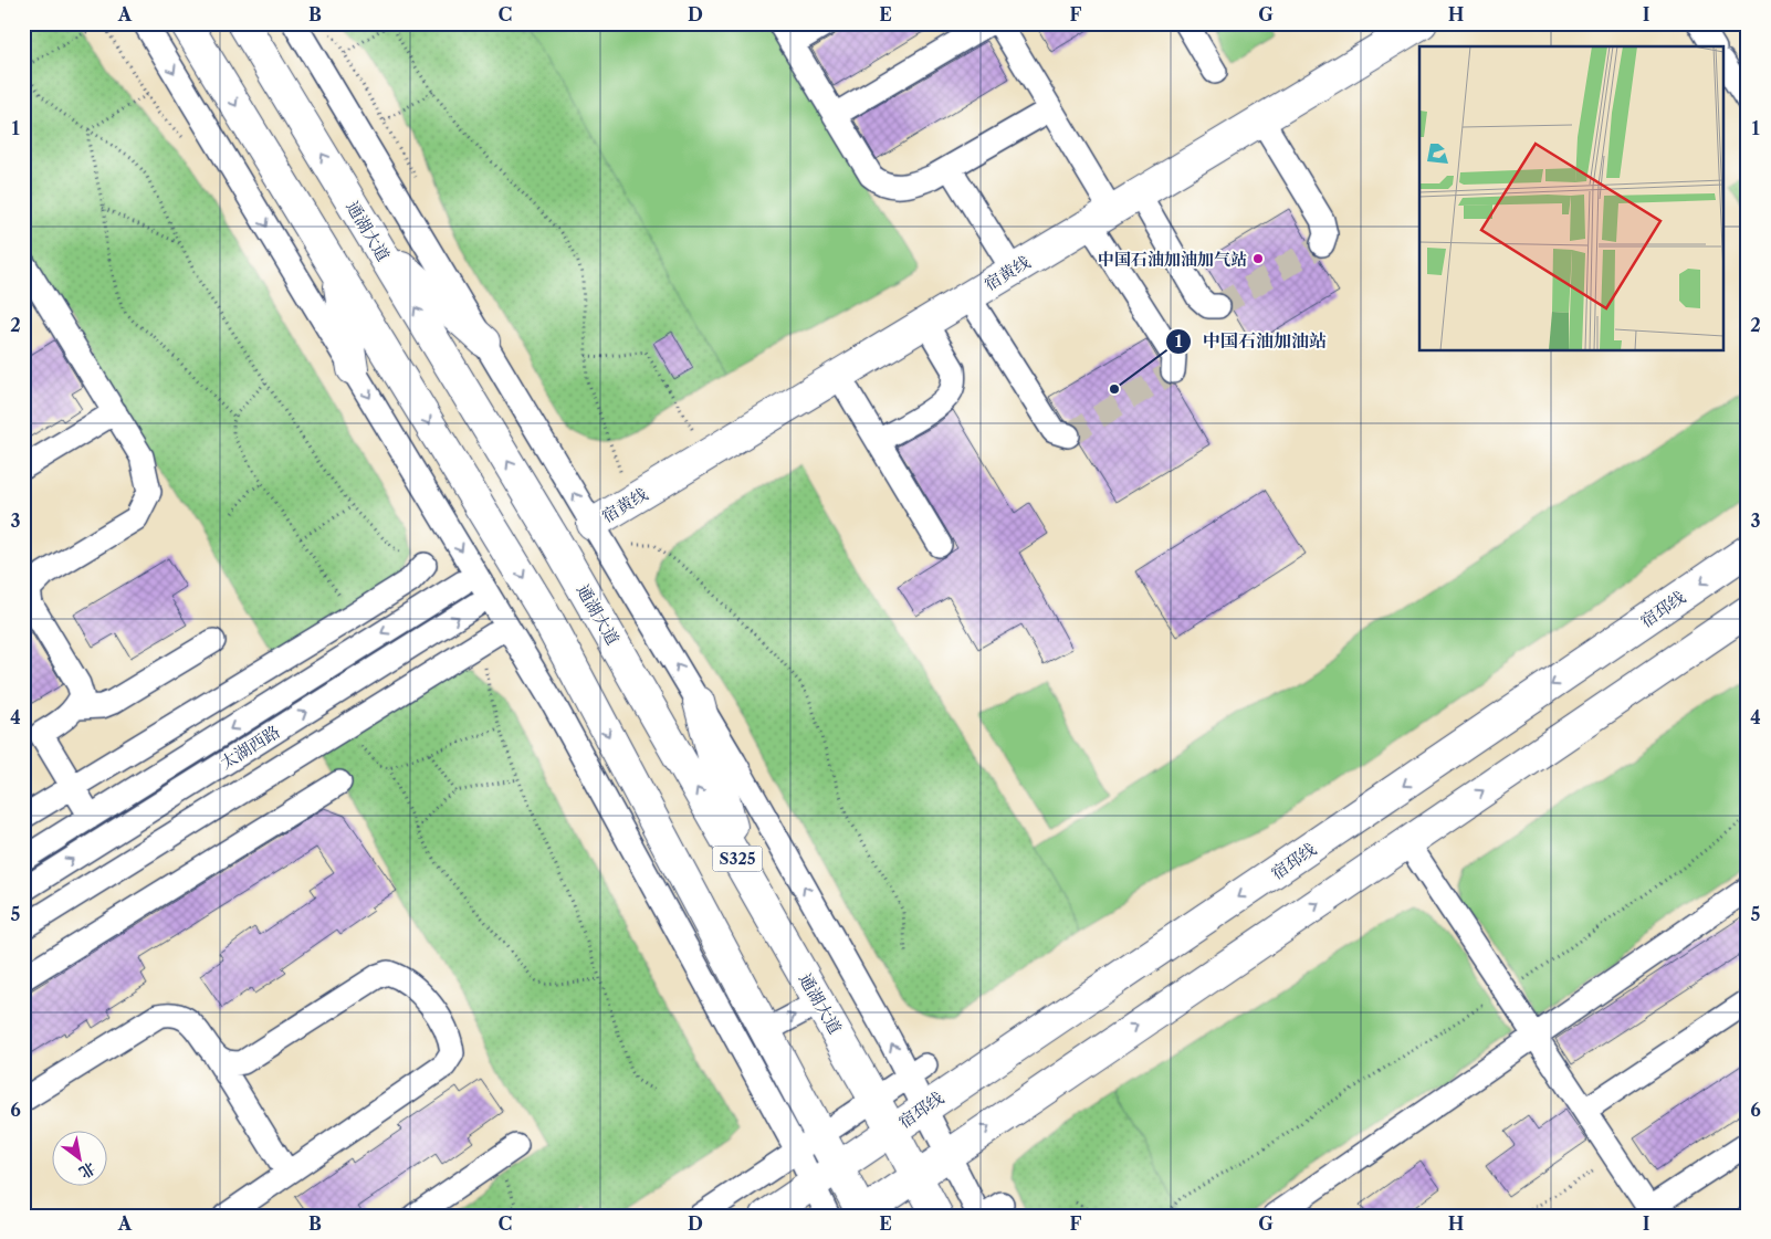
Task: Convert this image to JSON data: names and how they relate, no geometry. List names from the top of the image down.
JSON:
{
  "streets": {
    "main road": [
      "通湖大道",
      "宿黄线",
      "宿邳线",
      "S325"
    ],
    "street": ["太湖西路"]
  },
  "crossings": [
    ["通湖大道", "宿邳线"]
  ],
  "places": ["中国石油加油加气站", "中国石油加油站"],
  "north": "bottom right",
  "grid": {
    "columns": [
      "A",
      "B",
      "C",
      "D",
      "E",
      "F",
      "G",
      "H",
      "I"
    ],
    "rows": [
      "1",
      "2",
      "3",
      "4",
      "5",
      "6"
    ]
  }
}
